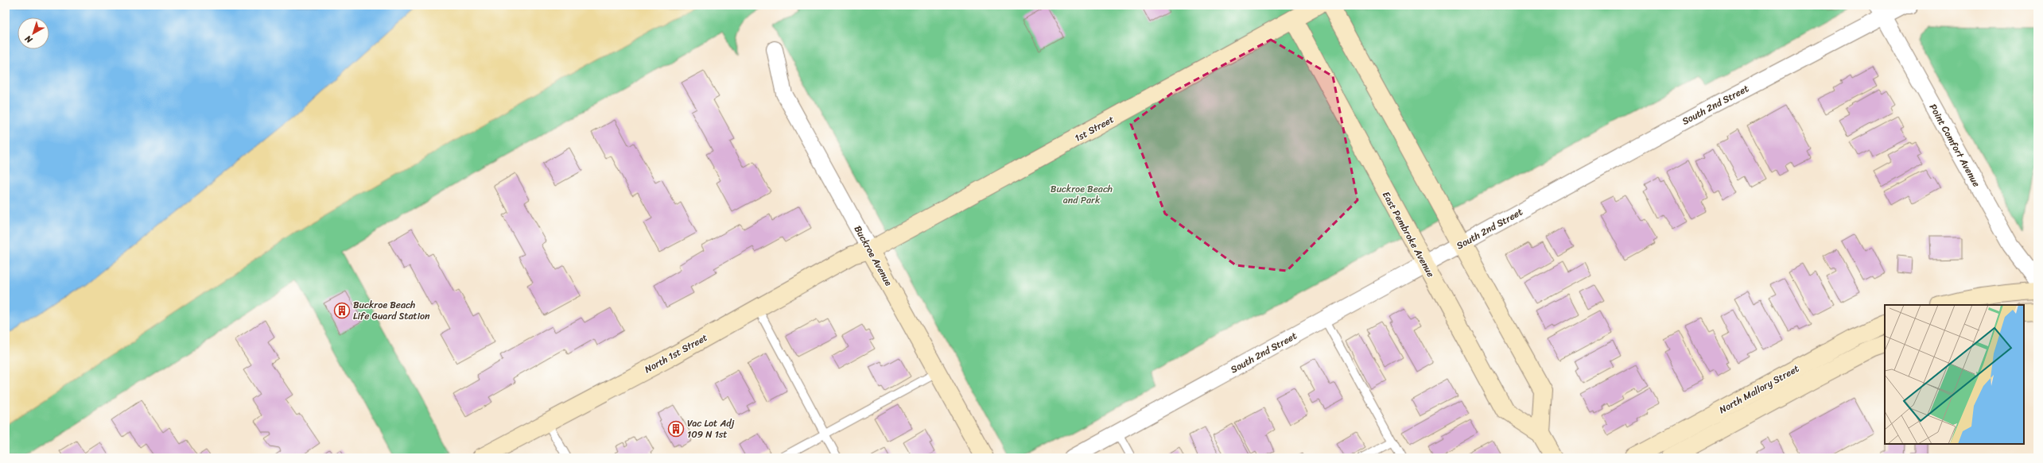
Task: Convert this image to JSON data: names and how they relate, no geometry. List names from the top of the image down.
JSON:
{
  "streets": {
    "street": [
      "South 2nd Street",
      "1st Street",
      "Point Comfort Avenue",
      "East Pembroke Avenue",
      "Buckroe Avenue",
      "North 1st Street",
      "North Mallory Street"
    ]
  },
  "crossings": [
    ["South 2nd Street", "Point Comfort Avenue"],
    ["South 2nd Street", "East Pembroke Avenue"],
    ["1st Street", "East Pembroke Avenue"],
    ["1st Street", "Buckroe Avenue"],
    ["1st Street", "North 1st Street"],
    ["Buckroe Avenue", "North 1st Street"]
  ],
  "parks": ["Buckroe Beach and Park"],
  "places": {
    "building": ["Buckroe Beach Life Guard Station", "Vac Lot Adj 109 N 1st"]
  },
  "north": "bottom left"
}
